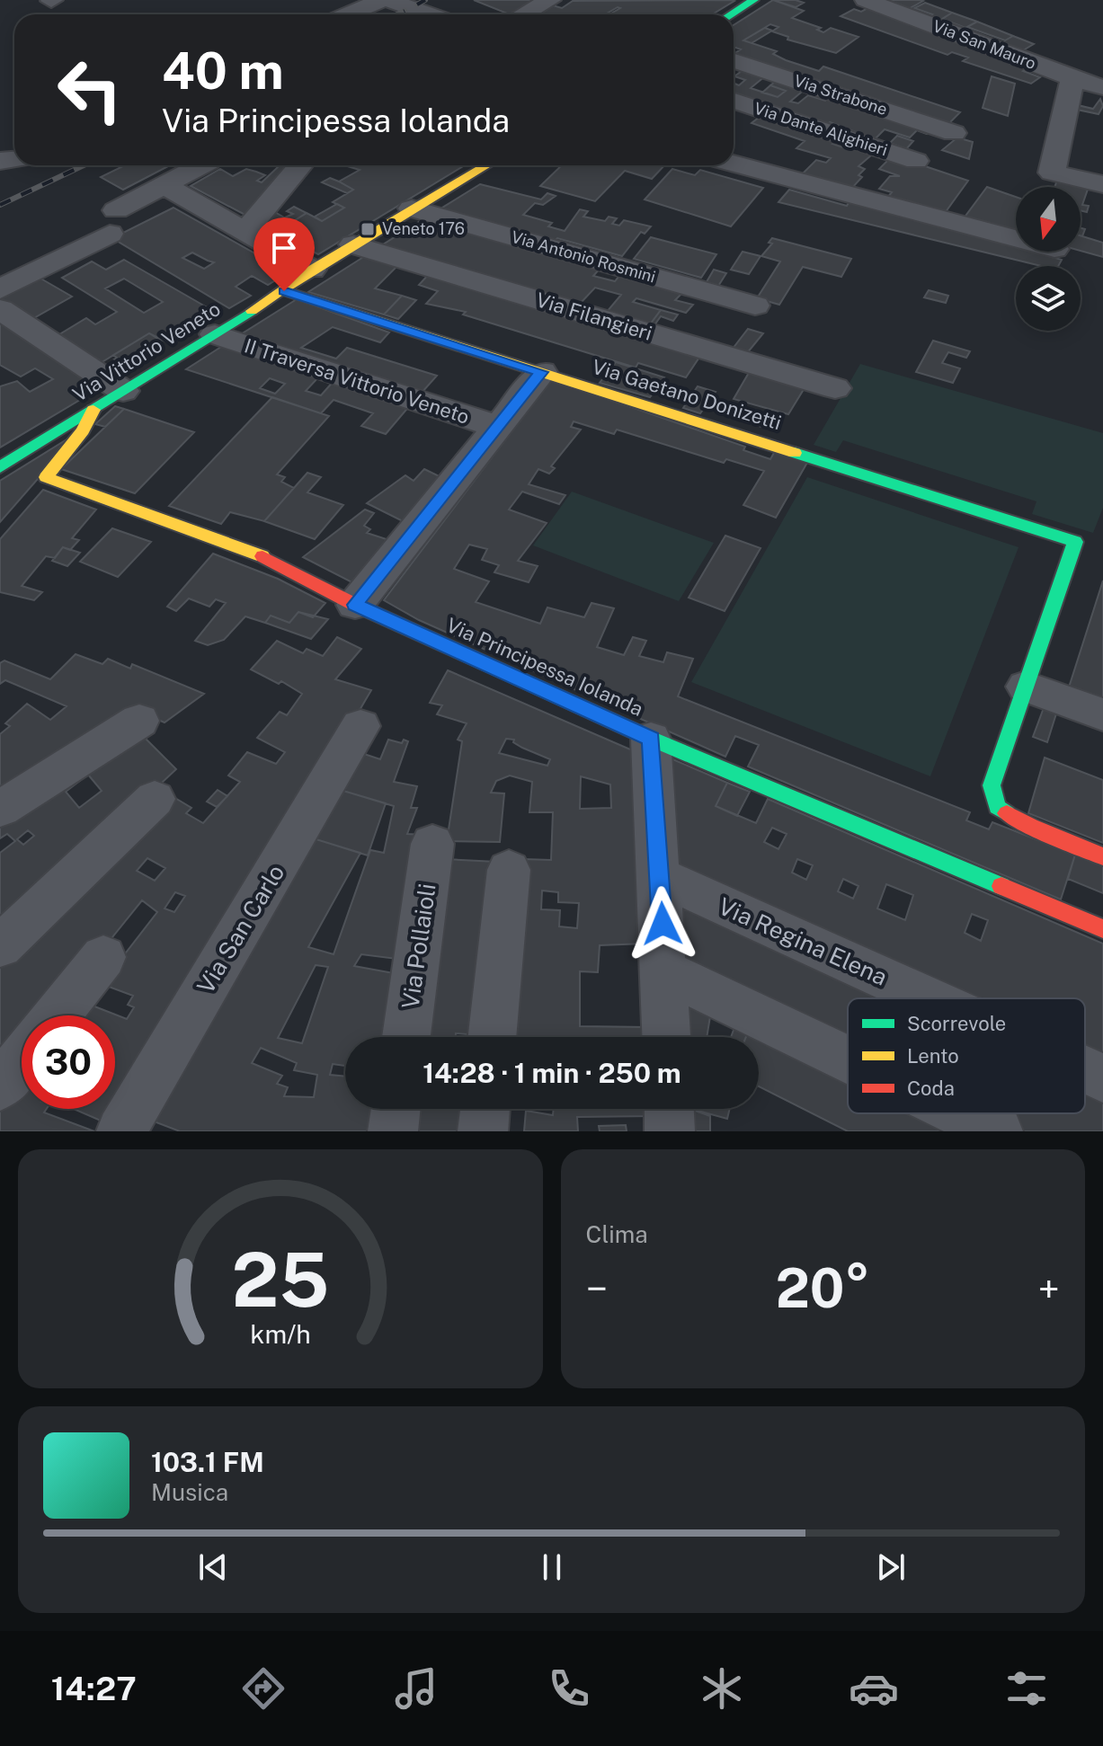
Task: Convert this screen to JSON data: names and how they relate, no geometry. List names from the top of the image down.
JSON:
{
  "streets": {
    "street": [
      "Via San Mauro",
      "Via Strabone",
      "Via Dante Alighieri",
      "Via Antonio Rosmini",
      "Via Filangieri",
      "Via Vittorio Veneto",
      "II Traversa Vittorio Veneto",
      "Via Gaetano Donizetti",
      "Via Principessa Iolanda",
      "Via San Carlo",
      "Via Regina Elena",
      "Via Pollaioli"
    ]
  },
  "crossings": [
    ["Via Antonio Rosmini", "Via Vittorio Veneto"],
    ["Via Filangieri", "Via Vittorio Veneto"],
    ["Via Vittorio Veneto", "II Traversa Vittorio Veneto"],
    ["Via Vittorio Veneto", "Via Gaetano Donizetti"],
    ["Via Vittorio Veneto", "Via Principessa Iolanda"]
  ],
  "places": {
    "transit": ["Veneto 176"]
  },
  "legend": ["Scorrevole", "Lento", "Coda"],
  "north": "bottom",
  "page": {
    "turn": ["40 m", "Via Principessa Iolanda"],
    "limit": "30",
    "trip": "14:28 · 1 min · 250 m",
    "tile": "Clima",
    "heat": ["−", "20°", "+"],
    "song": ["103.1 FM", "Musica"],
    "tabs": "14:27",
    "gauge": ["25", "km/h"]
  }
}
